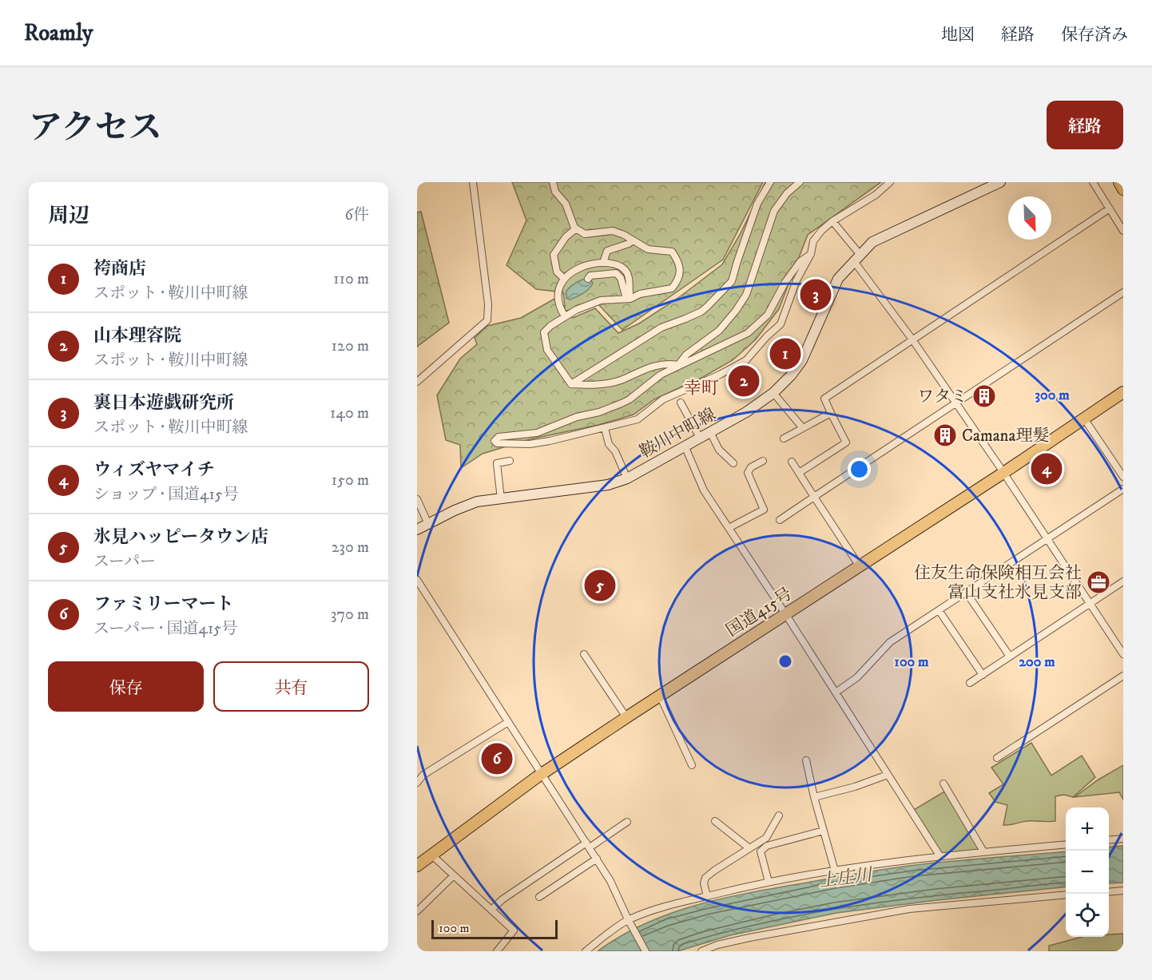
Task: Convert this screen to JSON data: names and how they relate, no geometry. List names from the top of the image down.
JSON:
{
  "streets": {
    "highway": ["国道415号"],
    "main road": ["鞍川中町線"]
  },
  "districts": ["幸町"],
  "water": ["上庄川"],
  "places": {
    "building": ["ワタミ", "Camana理髮"],
    "office": ["住友生命保険相互会社 富山支社氷見支部"]
  },
  "scale_bar": "100 m",
  "north": "bottom right",
  "page": {
    "header": "Roamly",
    "nav": ["地図", "経路", "保存済み"],
    "title": "アクセス",
    "buttons": [
      "経路",
      ["保存", "共有"]
    ],
    "heading": ["周辺", "6件"],
    "list": [
      {
        "mark": "1",
        "name": "袴商店",
        "note": "スポット · 鞍川中町線",
        "value": "110 m"
      },
      {
        "mark": "2",
        "name": "山本理容院",
        "note": "スポット · 鞍川中町線",
        "value": "120 m"
      },
      {
        "mark": "3",
        "name": "裏日本遊戯研究所",
        "note": "スポット · 鞍川中町線",
        "value": "140 m"
      },
      {
        "mark": "4",
        "name": "ウィズヤマイチ",
        "note": "ショップ · 国道415号",
        "value": "150 m"
      },
      {
        "mark": "5",
        "name": "氷見ハッピータウン店",
        "note": "スーパー",
        "value": "230 m"
      },
      {
        "mark": "6",
        "name": "ファミリーマート",
        "note": "スーパー · 国道415号",
        "value": "370 m"
      }
    ],
    "pins": [
      "3",
      "1",
      "2",
      "4",
      "5",
      "6"
    ],
    "map_buttons": ["+", "−"],
    "scale": "100 m"
  },
  "rings": ["300 m", "100 m", "200 m"]
}
